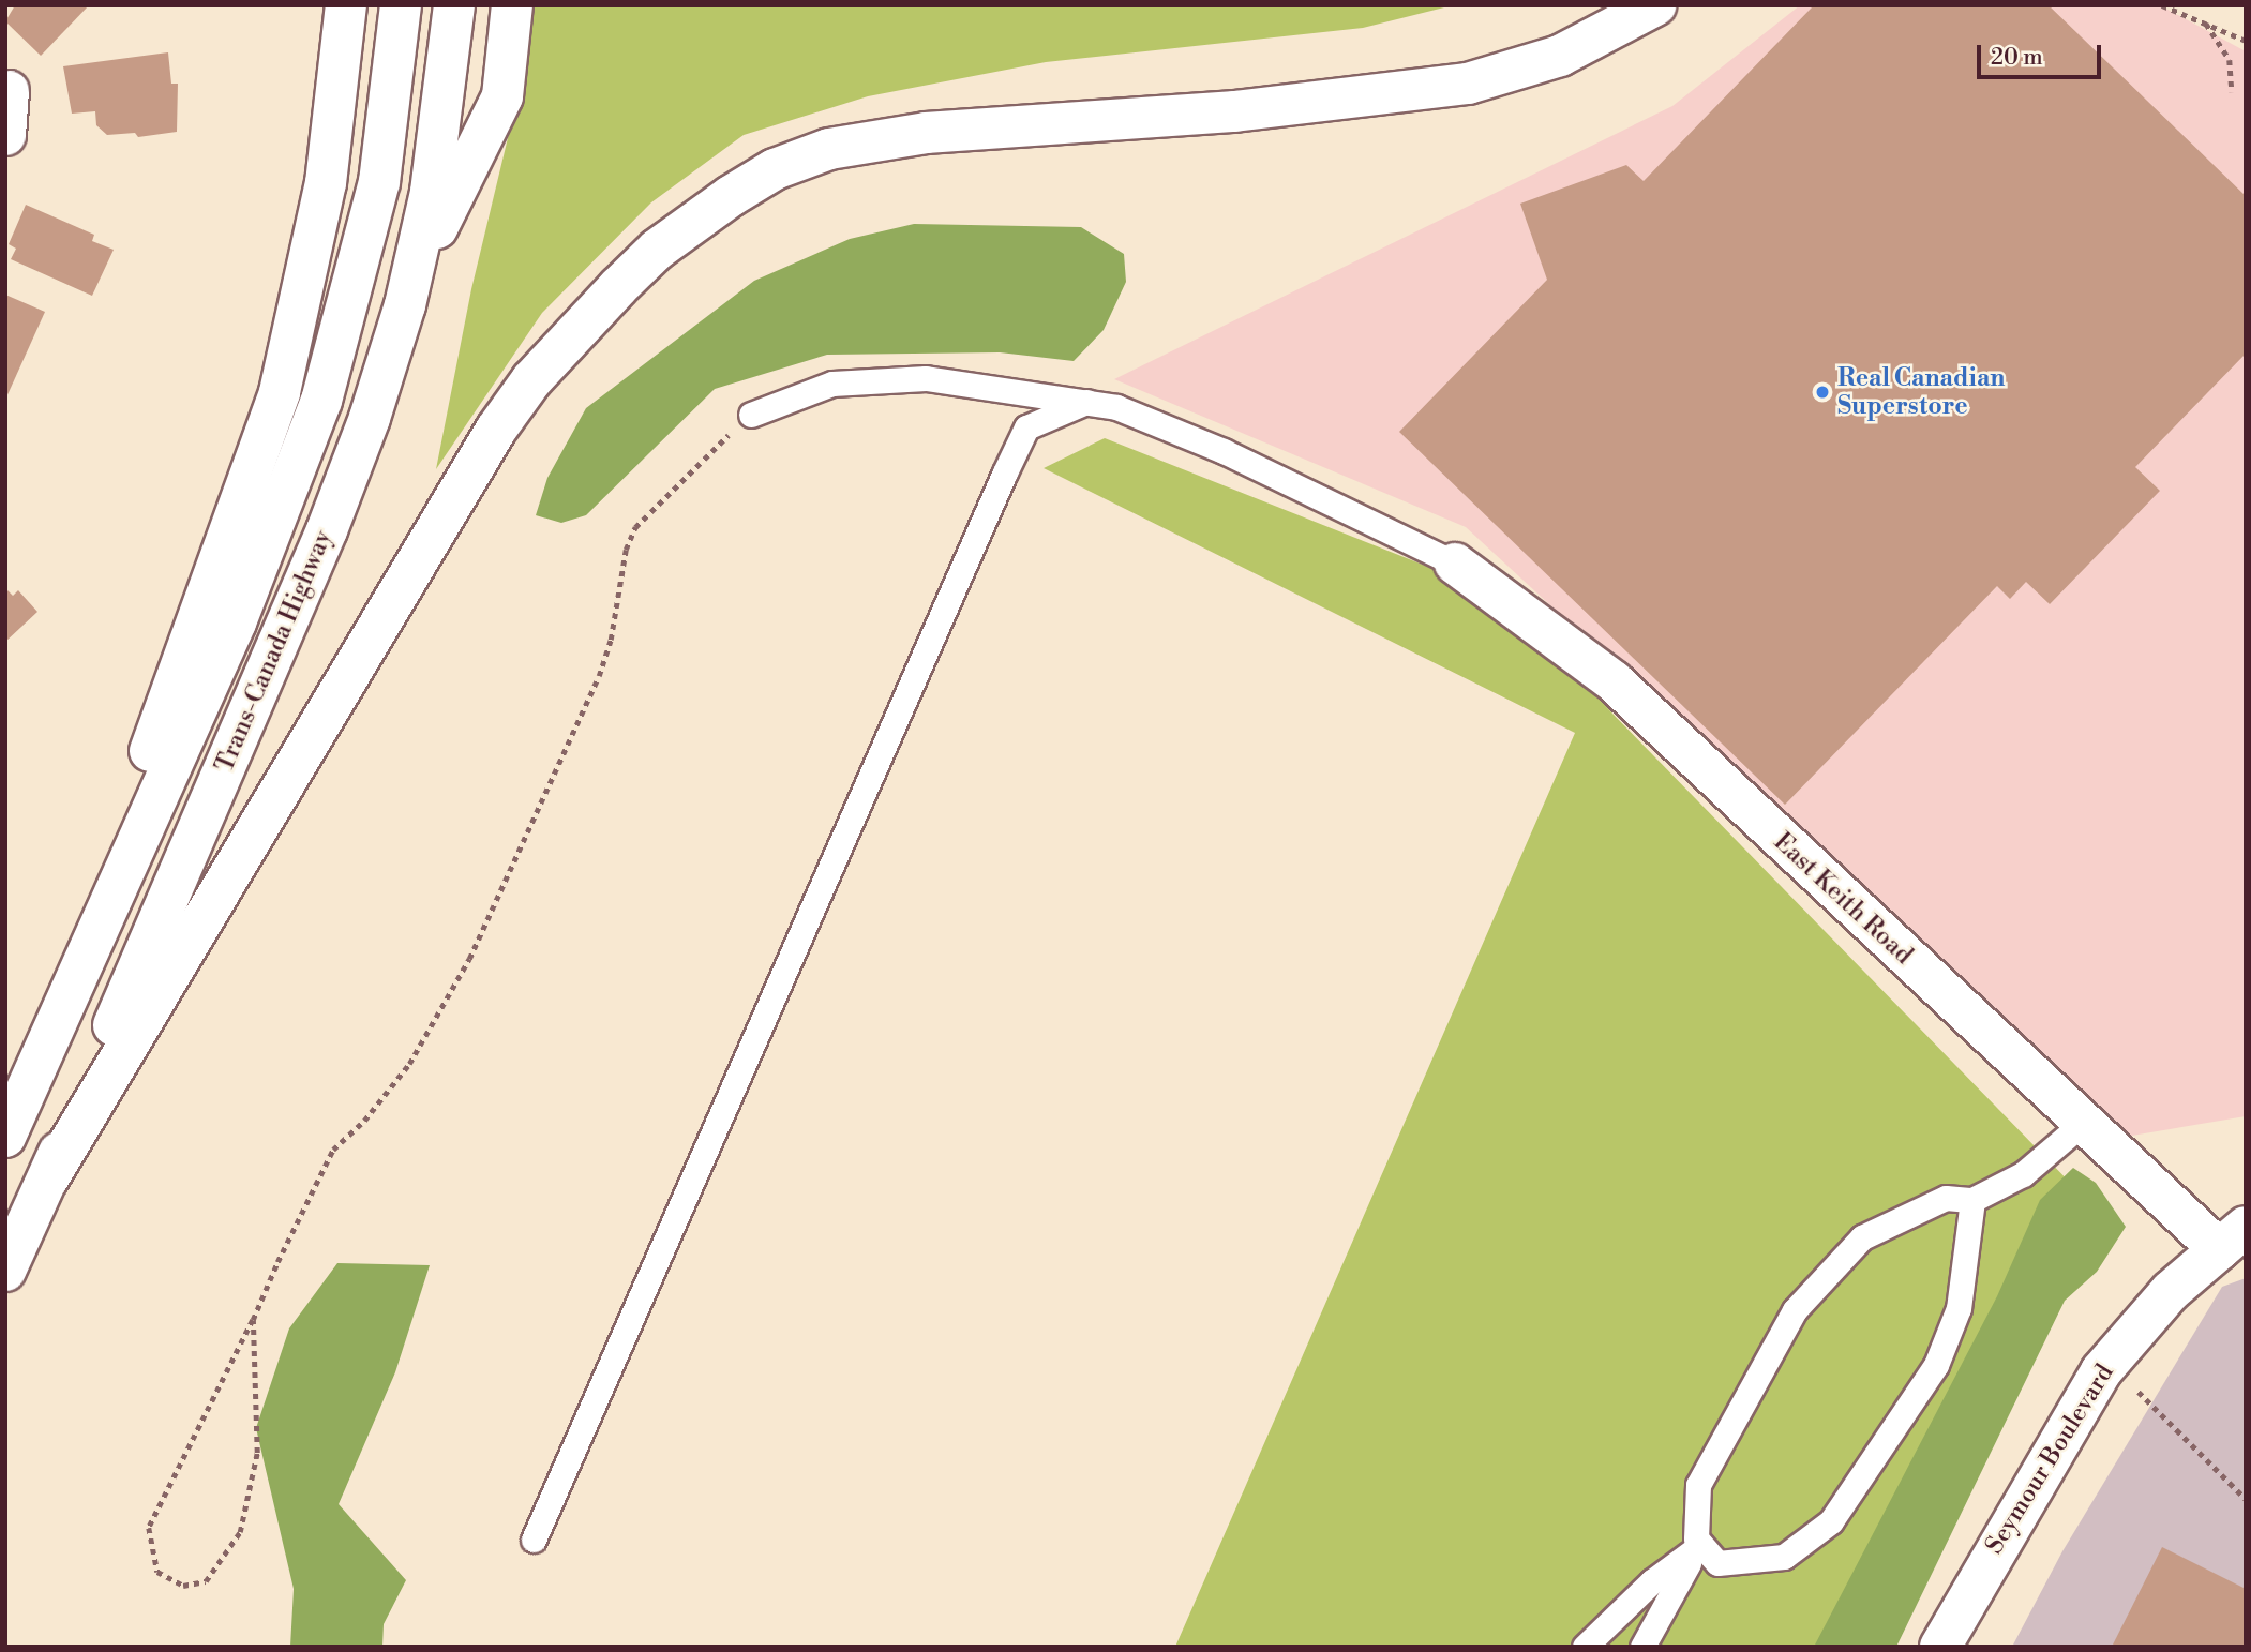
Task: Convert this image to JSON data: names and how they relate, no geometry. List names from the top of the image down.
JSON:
{
  "streets": {
    "main road": ["Trans-Canada Highway", "East Keith Road", "Seymour Boulevard"]
  },
  "crossings": [
    ["East Keith Road", "Seymour Boulevard"]
  ],
  "places": ["Real Canadian Superstore"],
  "scale_bar": "20 m"
}
